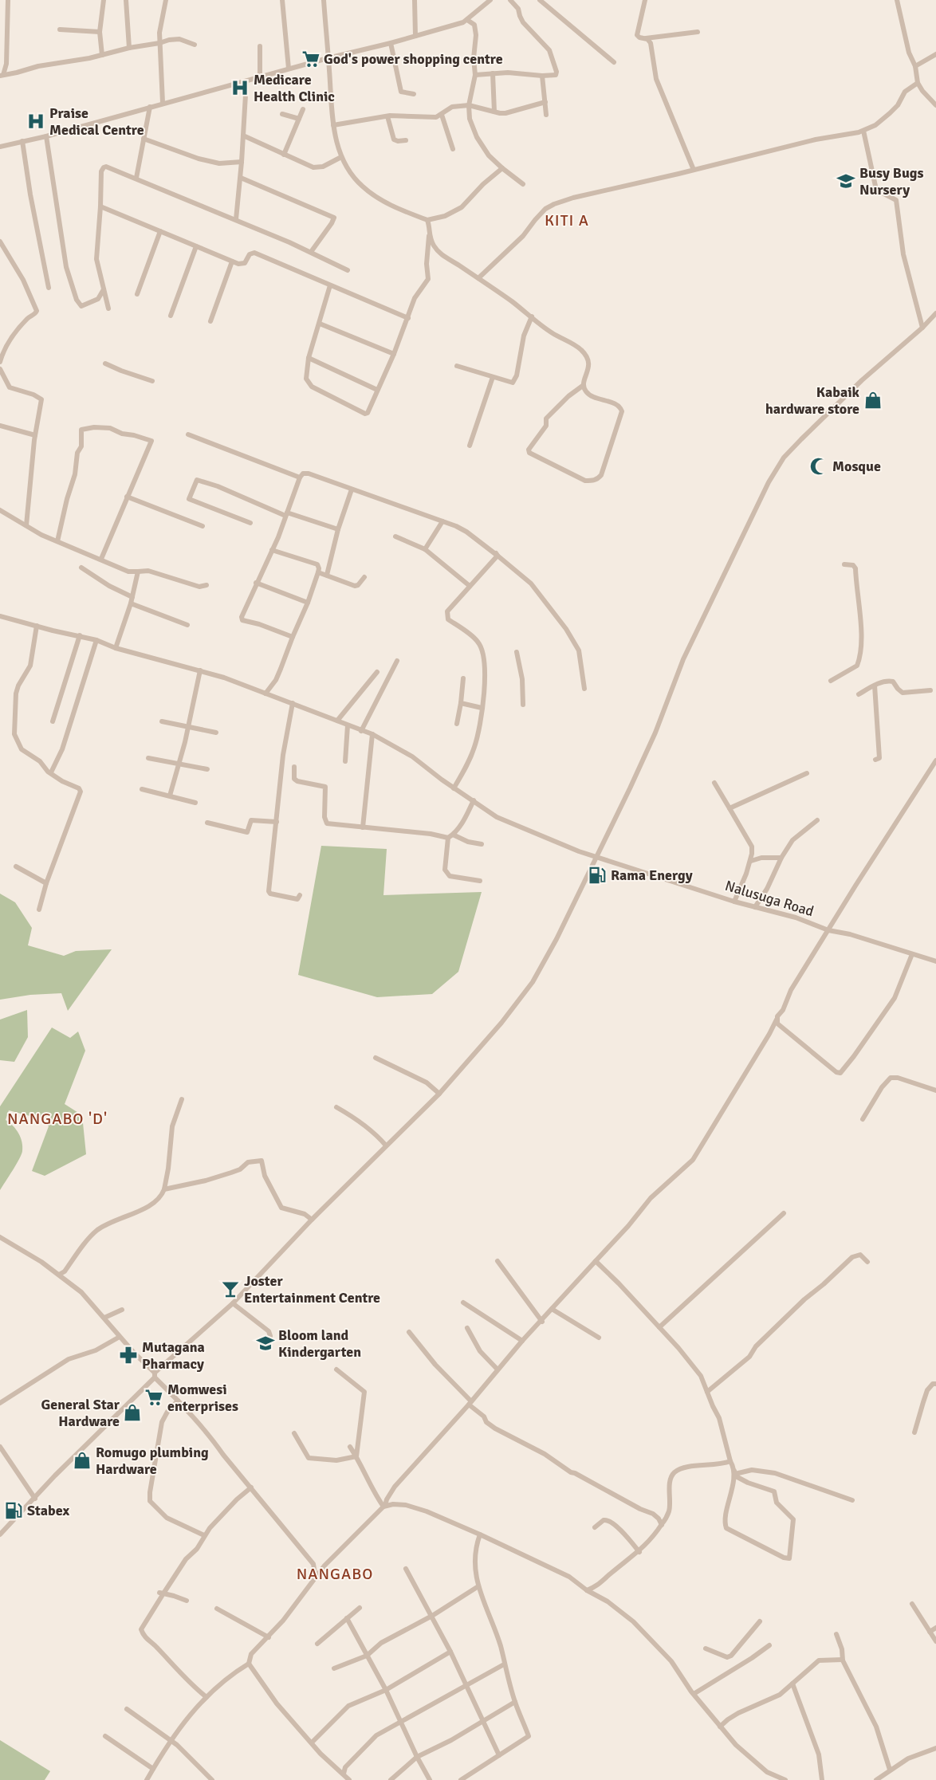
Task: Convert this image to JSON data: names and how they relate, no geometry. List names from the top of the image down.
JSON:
{
  "streets": {
    "street": ["Nalusuga Road"]
  },
  "districts": ["KITI A", "NANGABO 'D'", "NANGABO"],
  "places": {
    "supermarket": ["God's power shopping centre", "Momwesi enterprises"],
    "hospital": ["Medicare Health Clinic", "Praise Medical Centre"],
    "school or university": ["Busy Bugs Nursery", "Bloom land Kindergarten"],
    "shop": ["Kabaik hardware store", "General Star Hardware", "Romugo plumbing Hardware"],
    "mosque": ["Mosque"],
    "fuel station": ["Rama Energy", "Stabex"],
    "bar": ["Joster Entertainment Centre"],
    "pharmacy": ["Mutagana Pharmacy"]
  }
}
